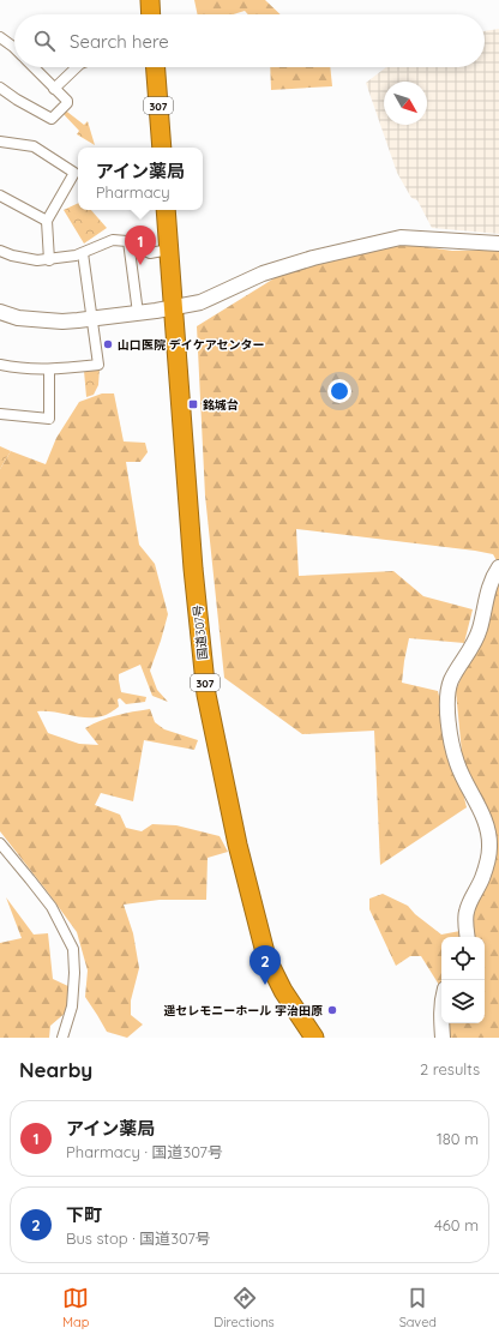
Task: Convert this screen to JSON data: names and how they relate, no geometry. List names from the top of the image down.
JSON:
{
  "streets": {
    "highway": ["307", "国道307号"]
  },
  "places": {
    "other": ["山口医院 デイケアセンター", "遥セレモニーホール 宇治田原"],
    "transit": ["銘城台"]
  },
  "north": "bottom right",
  "page": {
    "search": "Search here",
    "popup": ["アイン薬局", "Pharmacy"],
    "pins": ["1", "2"],
    "heading": ["Nearby", "2 results"],
    "list": [
      {
        "mark": "1",
        "name": "アイン薬局",
        "note": "Pharmacy · 国道307号",
        "value": "180 m"
      },
      {
        "mark": "2",
        "name": "下町",
        "note": "Bus stop · 国道307号",
        "value": "460 m"
      }
    ],
    "nav": ["Map", "Directions", "Saved"]
  }
}
